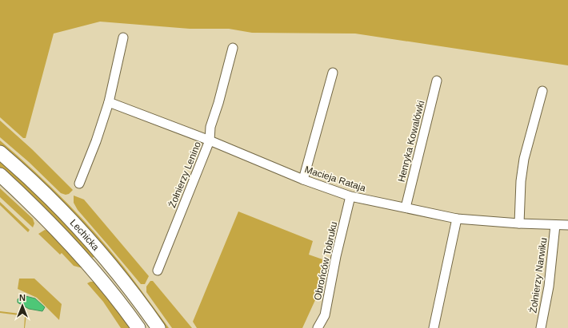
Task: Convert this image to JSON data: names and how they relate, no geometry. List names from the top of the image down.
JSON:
{
  "streets": {
    "main road": ["Lechicka"],
    "street": [
      "Henryka Kowalówki",
      "Żołnierzy Lenino",
      "Macieja Rataja",
      "Obrońców Tobruku",
      "Żołnierzy Narwiku"
    ]
  },
  "crossings": [
    ["Henryka Kowalówki", "Macieja Rataja"],
    ["Żołnierzy Lenino", "Macieja Rataja"],
    ["Macieja Rataja", "Obrońców Tobruku"],
    ["Macieja Rataja", "Żołnierzy Narwiku"]
  ],
  "north": "top"
}
